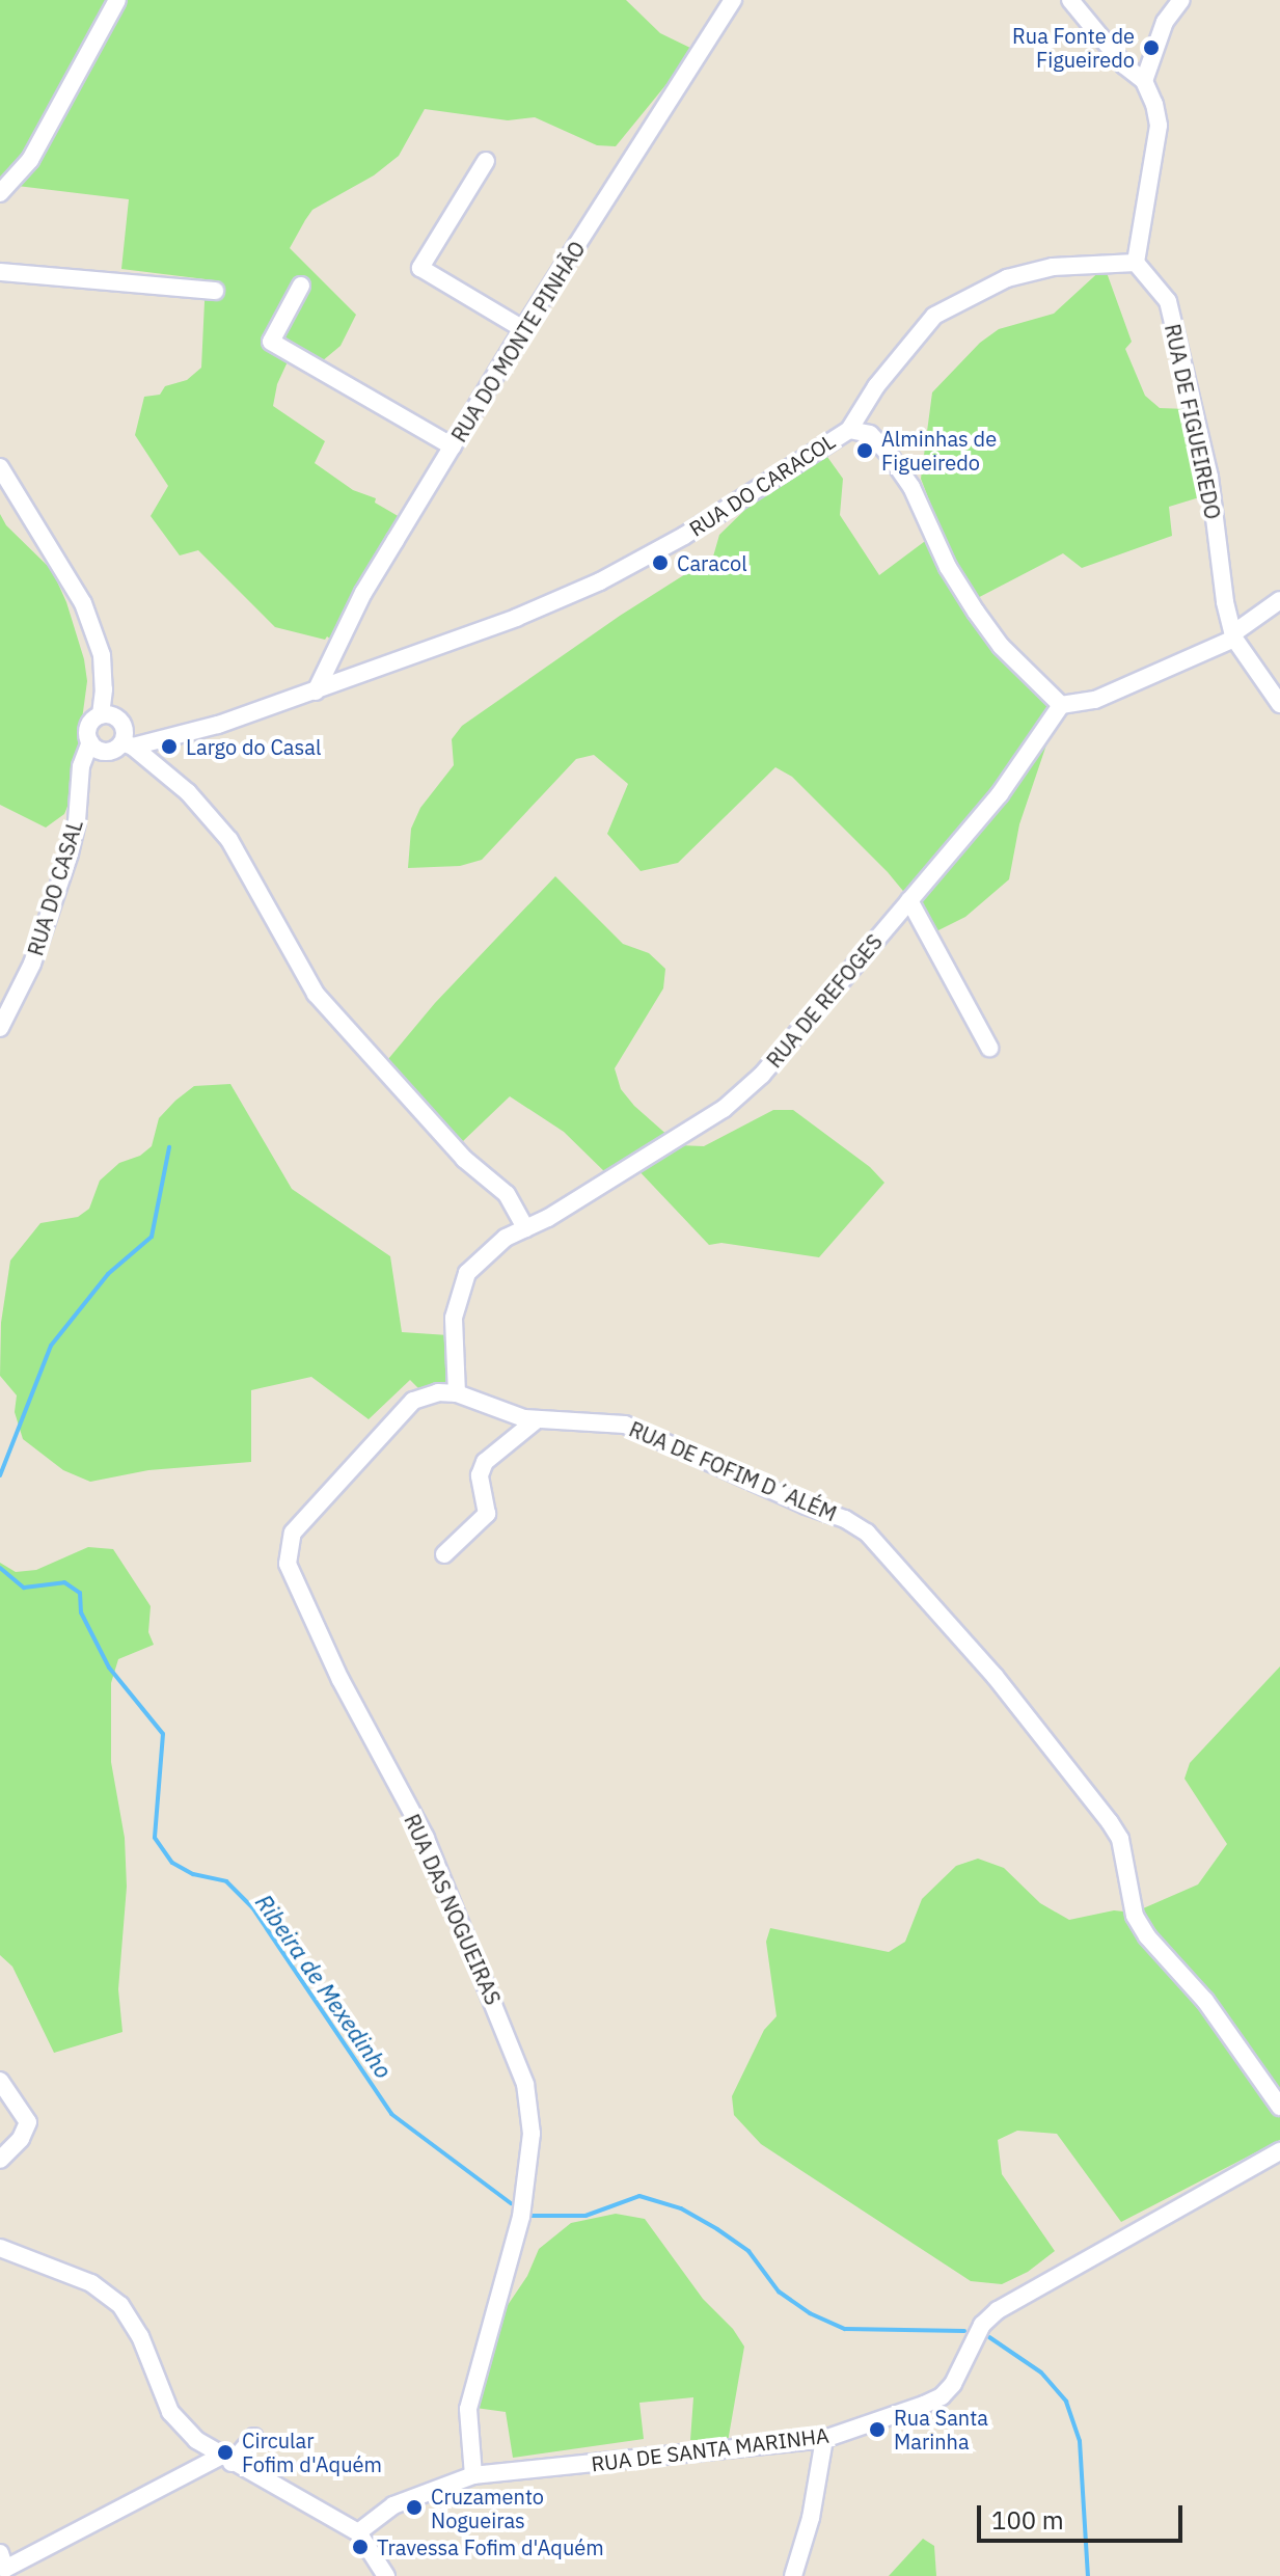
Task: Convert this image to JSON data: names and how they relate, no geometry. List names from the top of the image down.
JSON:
{
  "streets": {
    "street": [
      "RUA DO MONTE PINHÃO",
      "RUA DE FIGUEIREDO",
      "RUA DO CARACOL",
      "RUA DO CASAL",
      "RUA DE REFOGES",
      "RUA DE FOFIM D´ALÉM",
      "RUA DAS NOGUEIRAS",
      "RUA DE SANTA MARINHA"
    ]
  },
  "crossings": [
    ["RUA DO MONTE PINHÃO", "RUA DO CARACOL"],
    ["RUA DO CARACOL", "RUA DO CASAL"],
    ["RUA DO CARACOL", "RUA DE REFOGES"],
    ["RUA DE FOFIM D´ALÉM", "RUA DAS NOGUEIRAS"],
    ["RUA DAS NOGUEIRAS", "RUA DE SANTA MARINHA"]
  ],
  "water": ["Ribeira de Mexedinho"],
  "places": [
    "Rua Fonte de Figueiredo",
    "Alminhas de Figueiredo",
    "Caracol",
    "Largo do Casal",
    "Rua Santa Marinha",
    "Circular Fofim d'Aquém",
    "Cruzamento Nogueiras",
    "Travessa Fofim d'Aquém"
  ],
  "scale_bar": "100 m"
}
